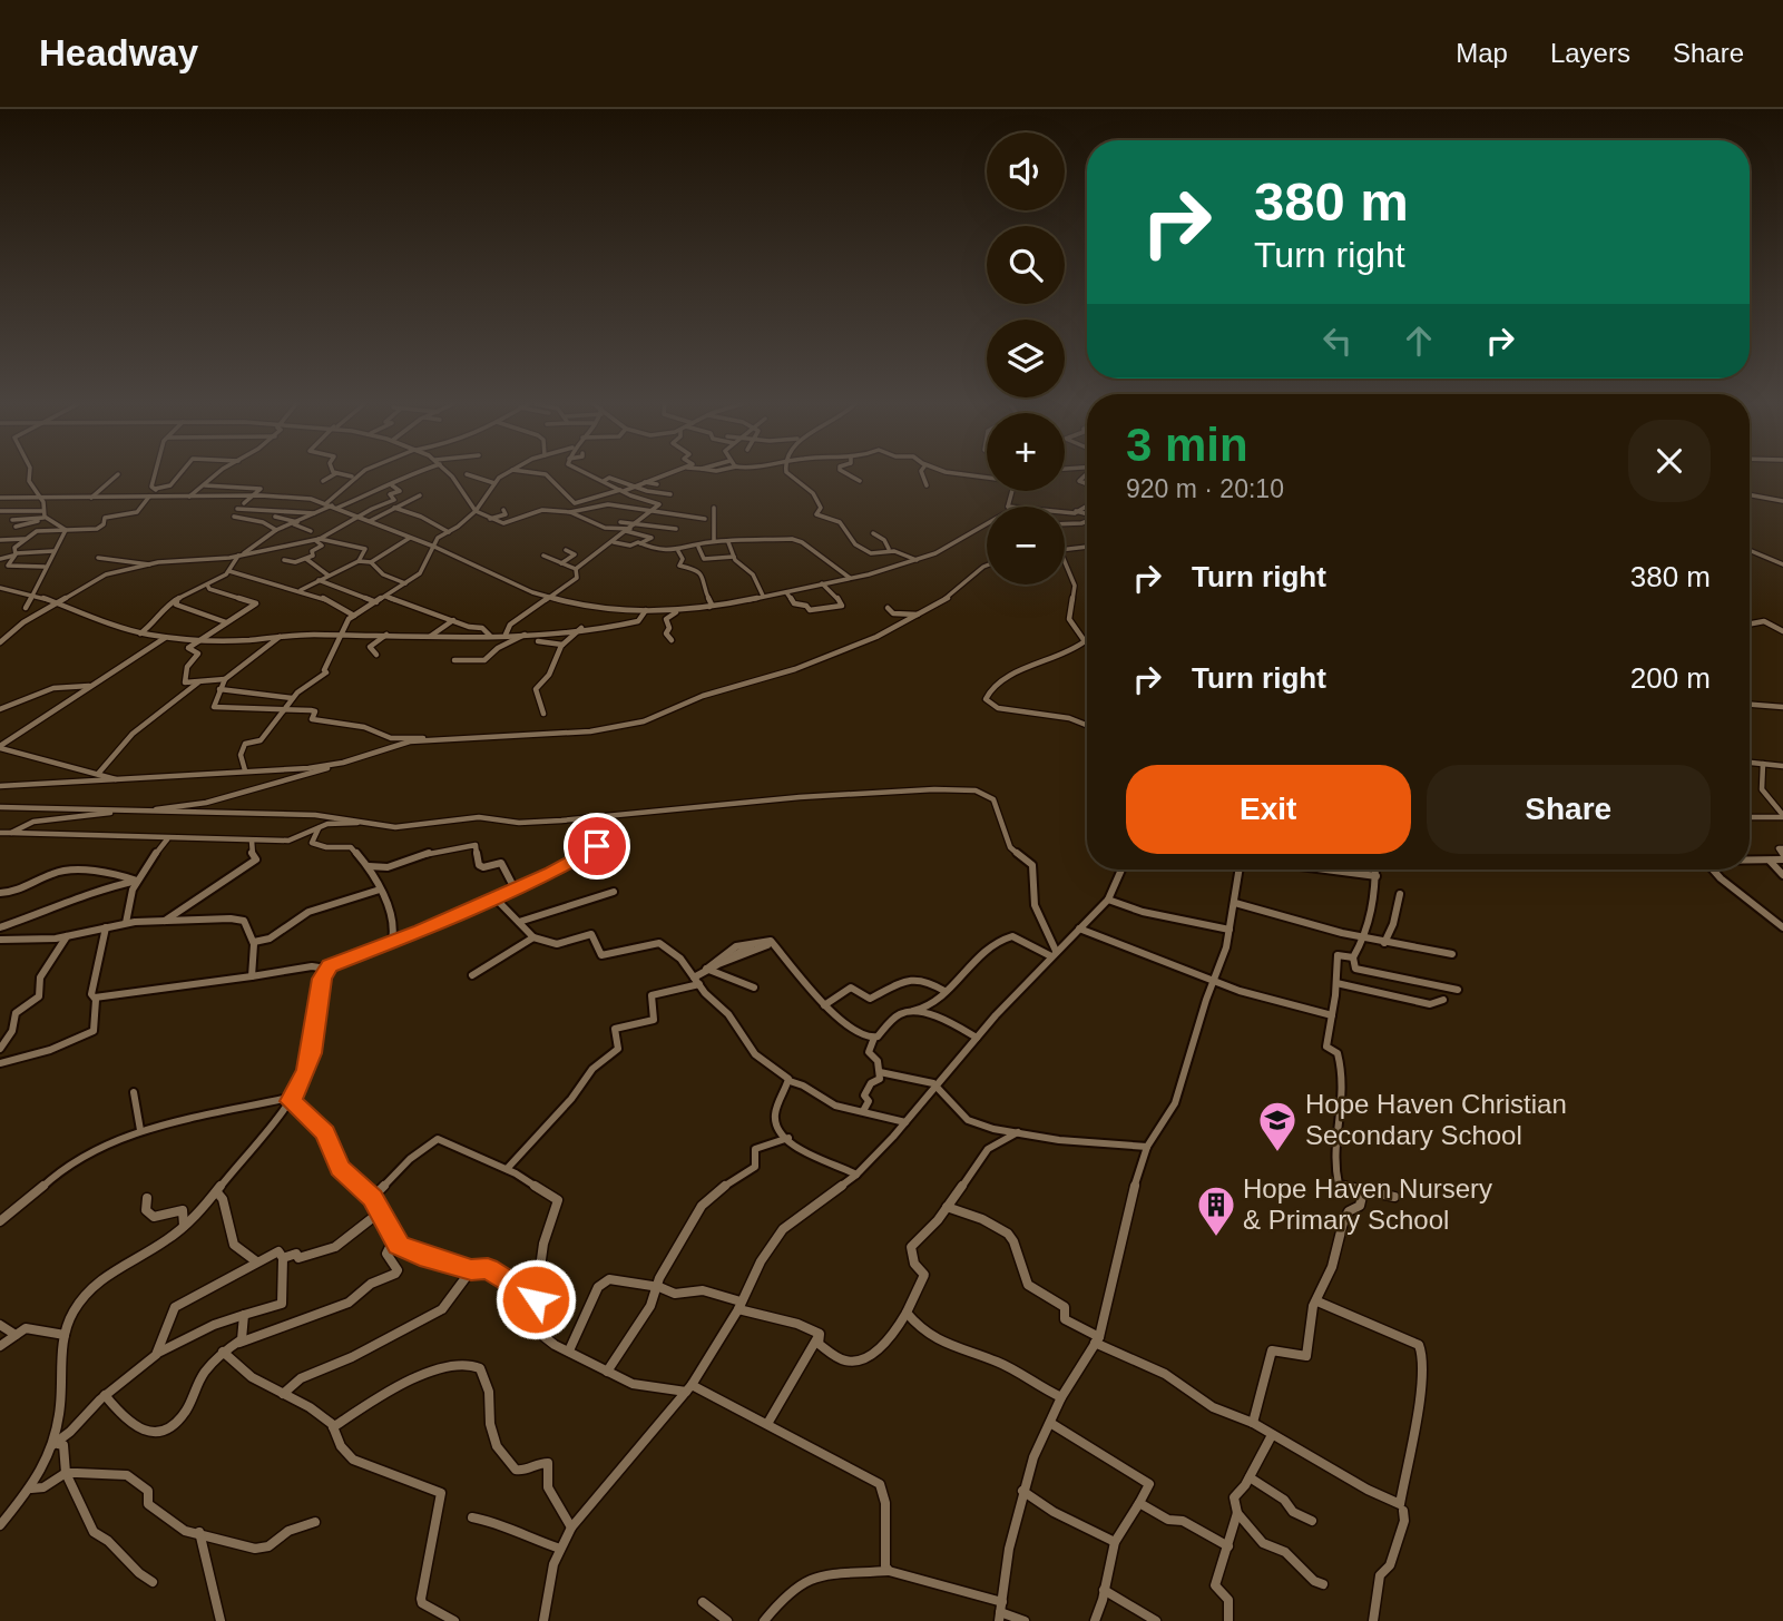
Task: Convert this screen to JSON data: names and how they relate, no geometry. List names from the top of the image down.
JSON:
{
  "places": {
    "school or university": ["Hope Haven Christian Secondary School"],
    "building": ["Hope Haven Nursery & Primary School"]
  },
  "page": {
    "header": "Headway",
    "nav": ["Map", "Layers", "Share"],
    "map_buttons": ["+", "−"],
    "turn": ["380 m", "Turn right"],
    "heading": ["3 min", "920 m · 20:10"],
    "list": [
      {
        "name": "Turn right",
        "value": "380 m"
      },
      {
        "name": "Turn right",
        "value": "200 m"
      }
    ],
    "buttons": ["Exit", "Share"]
  }
}
